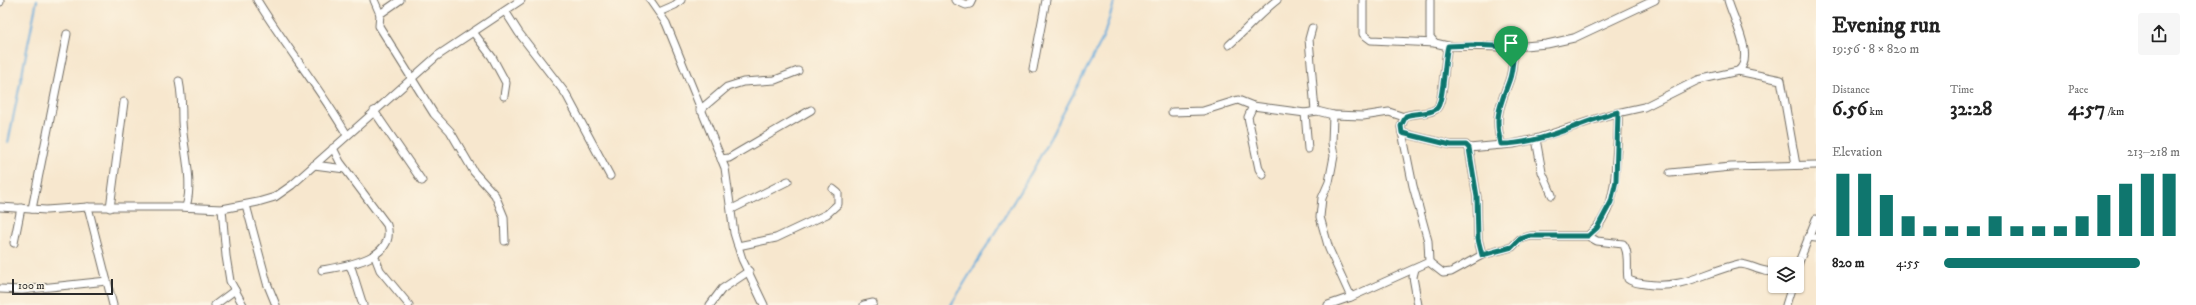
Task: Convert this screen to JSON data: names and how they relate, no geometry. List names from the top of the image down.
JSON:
{
  "scale_bar": "100 m",
  "page": {
    "heading": ["Evening run", "19:56 · 8 × 820 m"],
    "stats": [
      ["Distance", "6.56 km"],
      ["Time", "32:28"],
      ["Pace", "4:57 /km"]
    ],
    "chart": ["Elevation", "213–218 m"],
    "list": [
      {
        "name": "820 m",
        "note": "4:55"
      }
    ],
    "scale": "100 m"
  }
}
